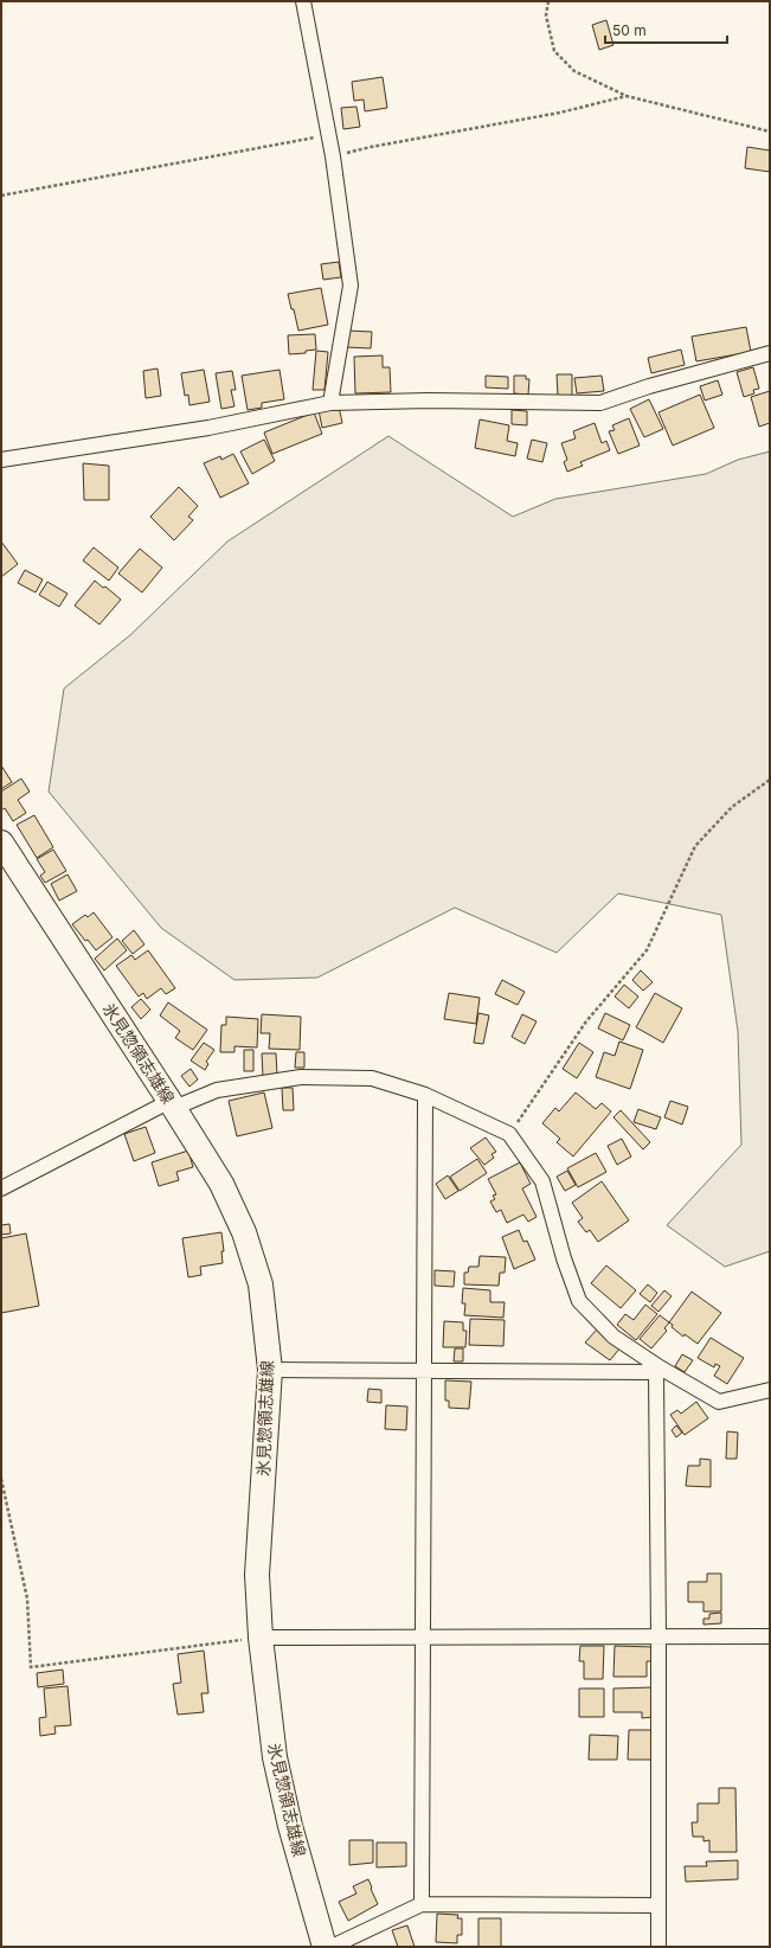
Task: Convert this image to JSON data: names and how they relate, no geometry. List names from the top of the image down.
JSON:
{
  "streets": {
    "main road": ["氷見惣領志雄線"]
  },
  "scale_bar": "50 m"
}
